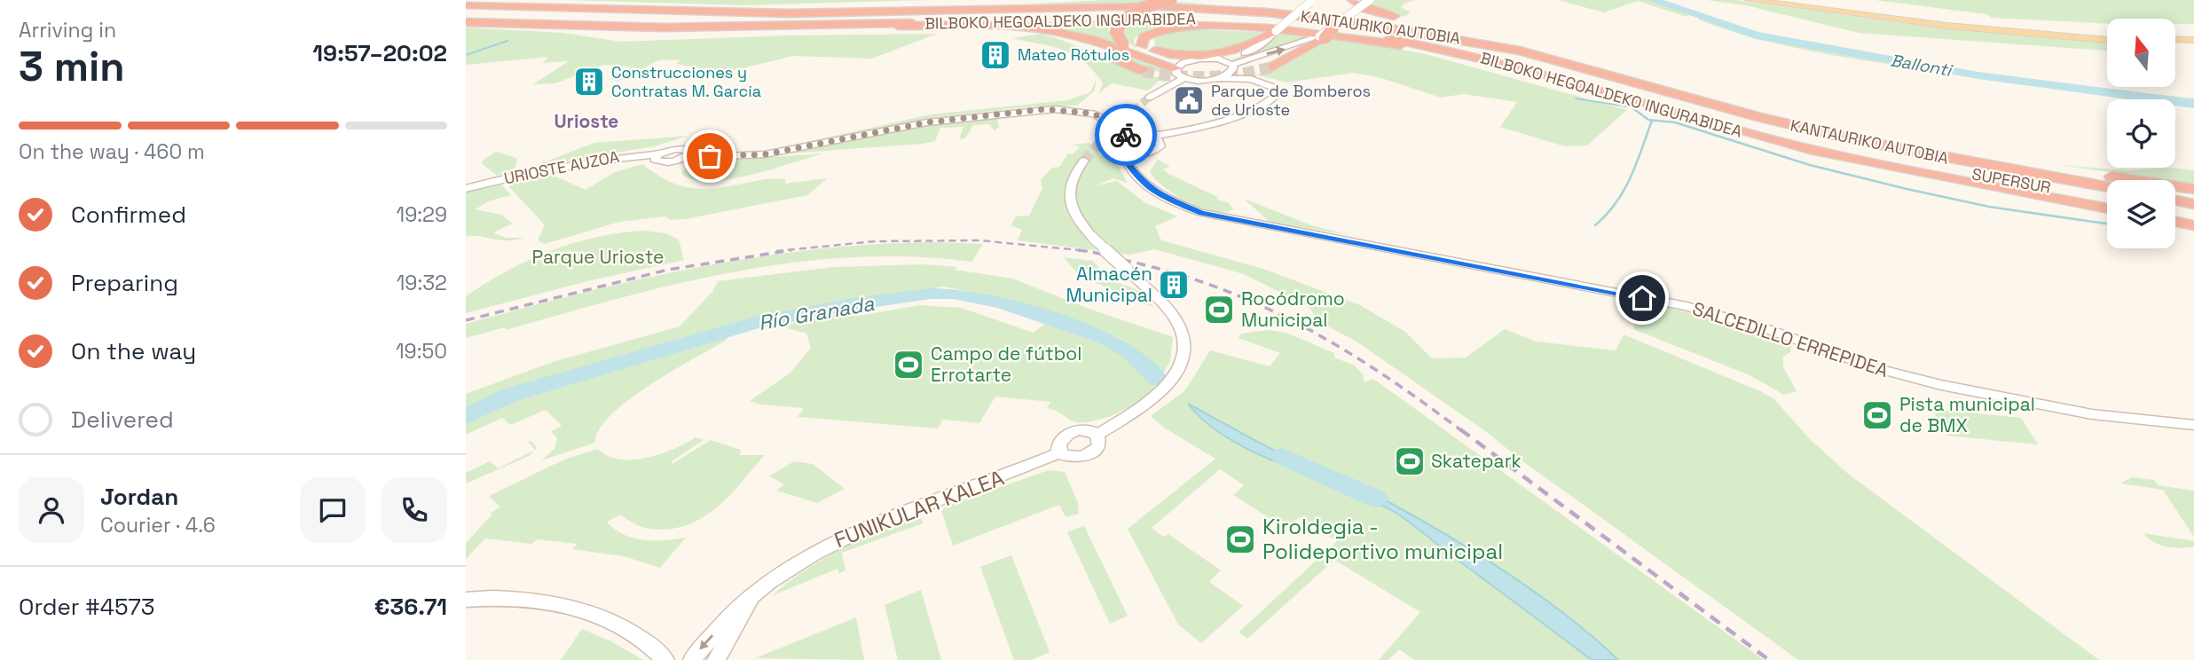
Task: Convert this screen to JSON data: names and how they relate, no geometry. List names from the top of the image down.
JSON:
{
  "streets": {
    "highway": ["BILBOKO HEGOALDEKO INGURABIDEA", "KANTAURIKO AUTOBIA", "SUPERSUR"],
    "street": ["URIOSTE AUZOA", "SALCEDILLO ERREPIDEA", "FUNIKULAR KALEA"]
  },
  "crossings": [
    ["KANTAURIKO AUTOBIA", "SUPERSUR"]
  ],
  "districts": ["Urioste"],
  "water": ["Ballonti", "Río Granada"],
  "parks": ["Parque Urioste"],
  "places": {
    "building": ["Mateo Rótulos", "Construcciones y Contratas M. García", "Almacén Municipal"],
    "public building": ["Parque de Bomberos de Urioste"],
    "sports": [
      "Rocódromo Municipal",
      "Campo de fútbol Errotarte",
      "Pista municipal de BMX",
      "Skatepark",
      "Kiroldegia - Polideportivo municipal"
    ]
  },
  "north": "top",
  "page": {
    "heading": ["3 min", "Arriving in", "19:57–20:02"],
    "panel": [
      "Jordan",
      "Courier · 4.6",
      "Order #4573",
      "€36.71"
    ],
    "bar": "On the way · 460 m",
    "list": [
      ["Confirmed", "19:29"],
      ["Preparing", "19:32"],
      ["On the way", "19:50"],
      "Delivered"
    ]
  }
}
